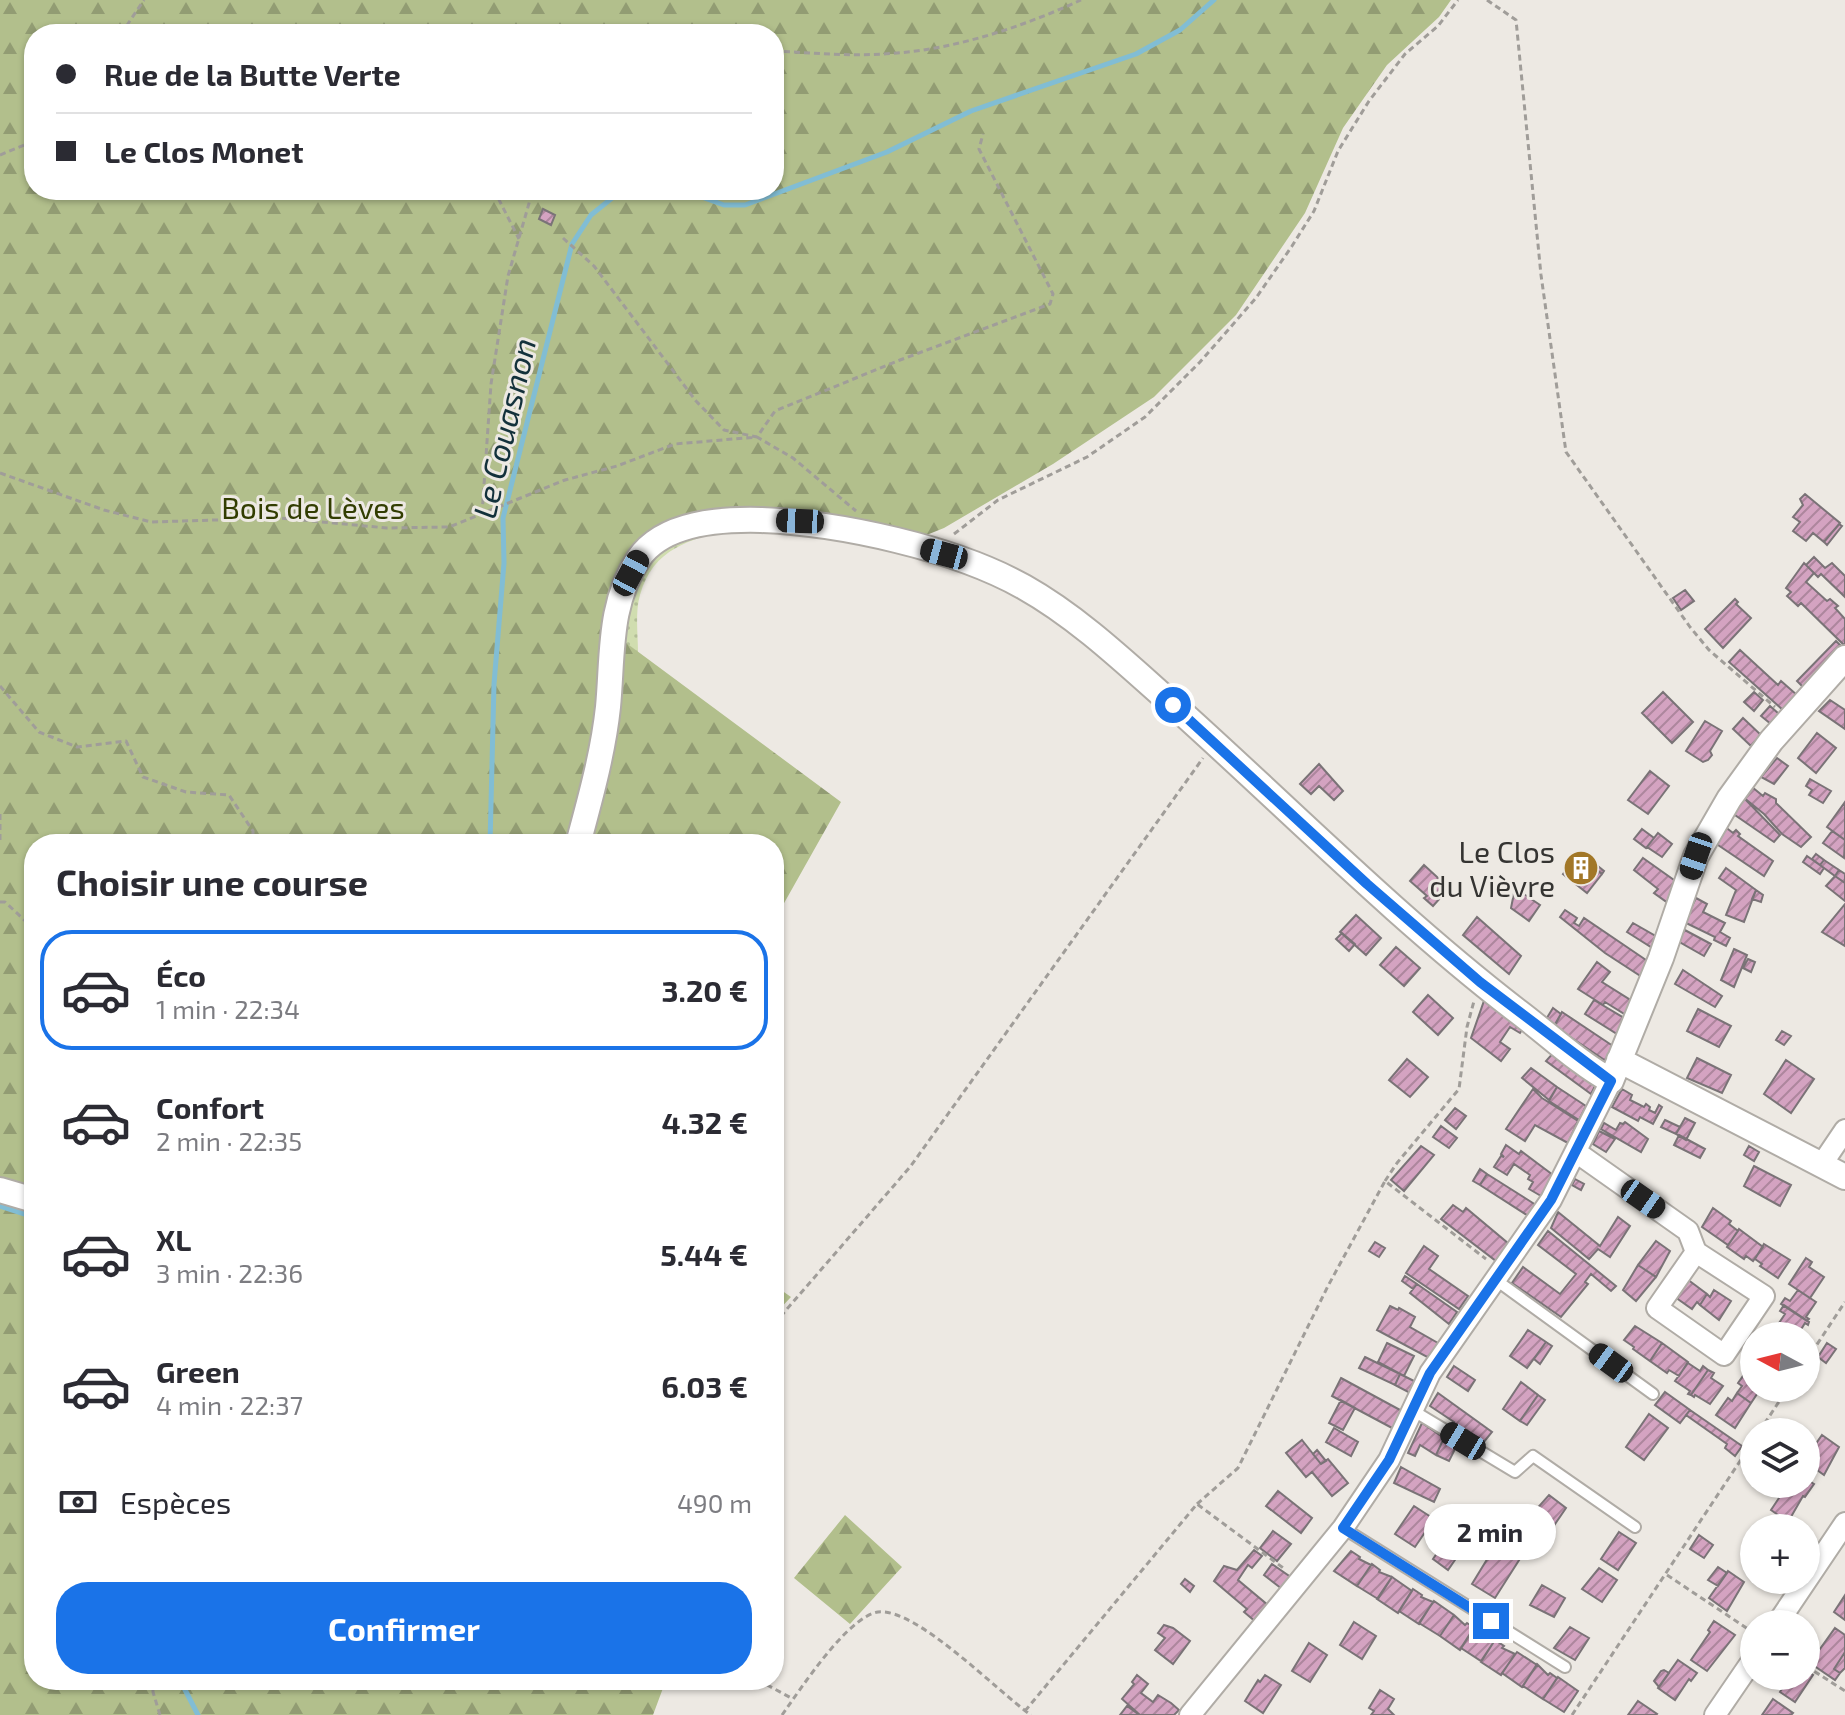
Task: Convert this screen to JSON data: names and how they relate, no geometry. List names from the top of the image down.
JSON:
{
  "water": ["Le Couasnon"],
  "parks": ["Bois de Lèves"],
  "places": {
    "building": ["Le Clos du Vièvre"]
  },
  "north": "left",
  "page": {
    "banner": ["Rue de la Butte Verte", "Le Clos Monet"],
    "heading": "Choisir une course",
    "list": [
      {
        "name": "Éco",
        "note": "1 min · 22:34",
        "value": "3.20 €"
      },
      {
        "name": "Confort",
        "note": "2 min · 22:35",
        "value": "4.32 €"
      },
      {
        "name": "XL",
        "note": "3 min · 22:36",
        "value": "5.44 €"
      },
      {
        "name": "Green",
        "note": "4 min · 22:37",
        "value": "6.03 €"
      }
    ],
    "map_buttons": ["+", "−"],
    "pay": ["Espèces", "490 m"],
    "bubble": "2 min",
    "buttons": "Confirmer"
  }
}
